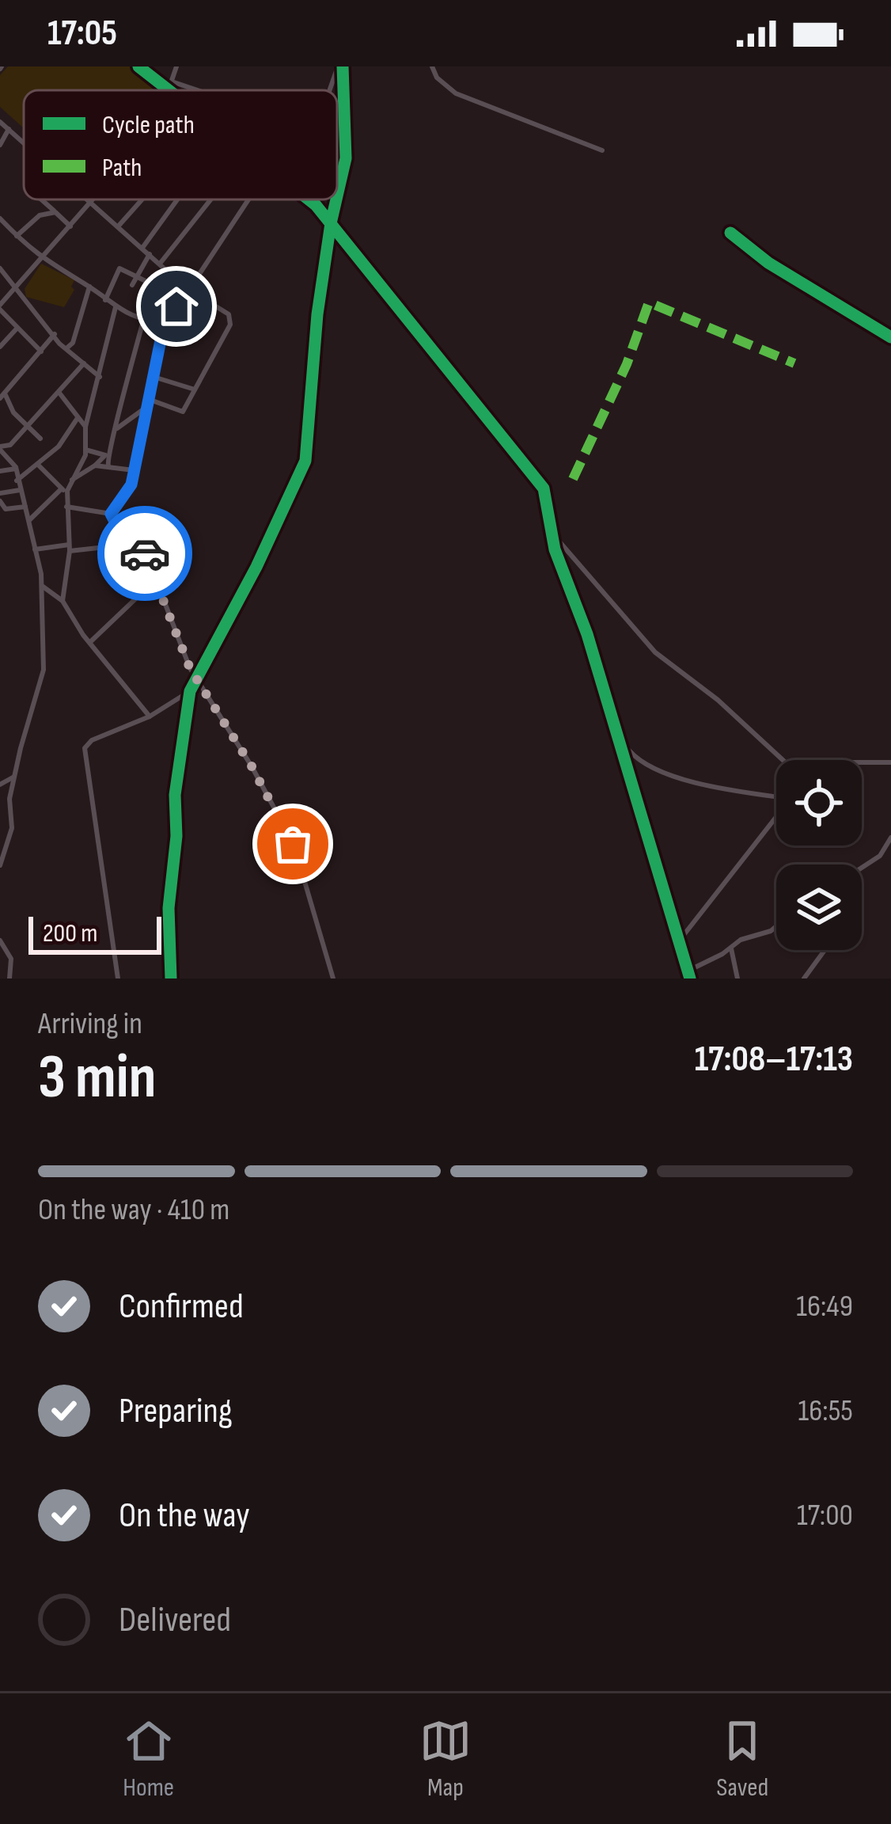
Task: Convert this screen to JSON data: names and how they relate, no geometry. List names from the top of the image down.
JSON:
{
  "legend": ["Cycle path", "Path"],
  "scale_bar": "200 m",
  "page": {
    "status": "17:05",
    "scale": "200 m",
    "heading": ["3 min", "Arriving in", "17:08–17:13"],
    "bar": "On the way · 410 m",
    "list": [
      ["Confirmed", "16:49"],
      ["Preparing", "16:55"],
      ["On the way", "17:00"],
      "Delivered"
    ],
    "tabs": ["Home", "Map", "Saved"]
  }
}
